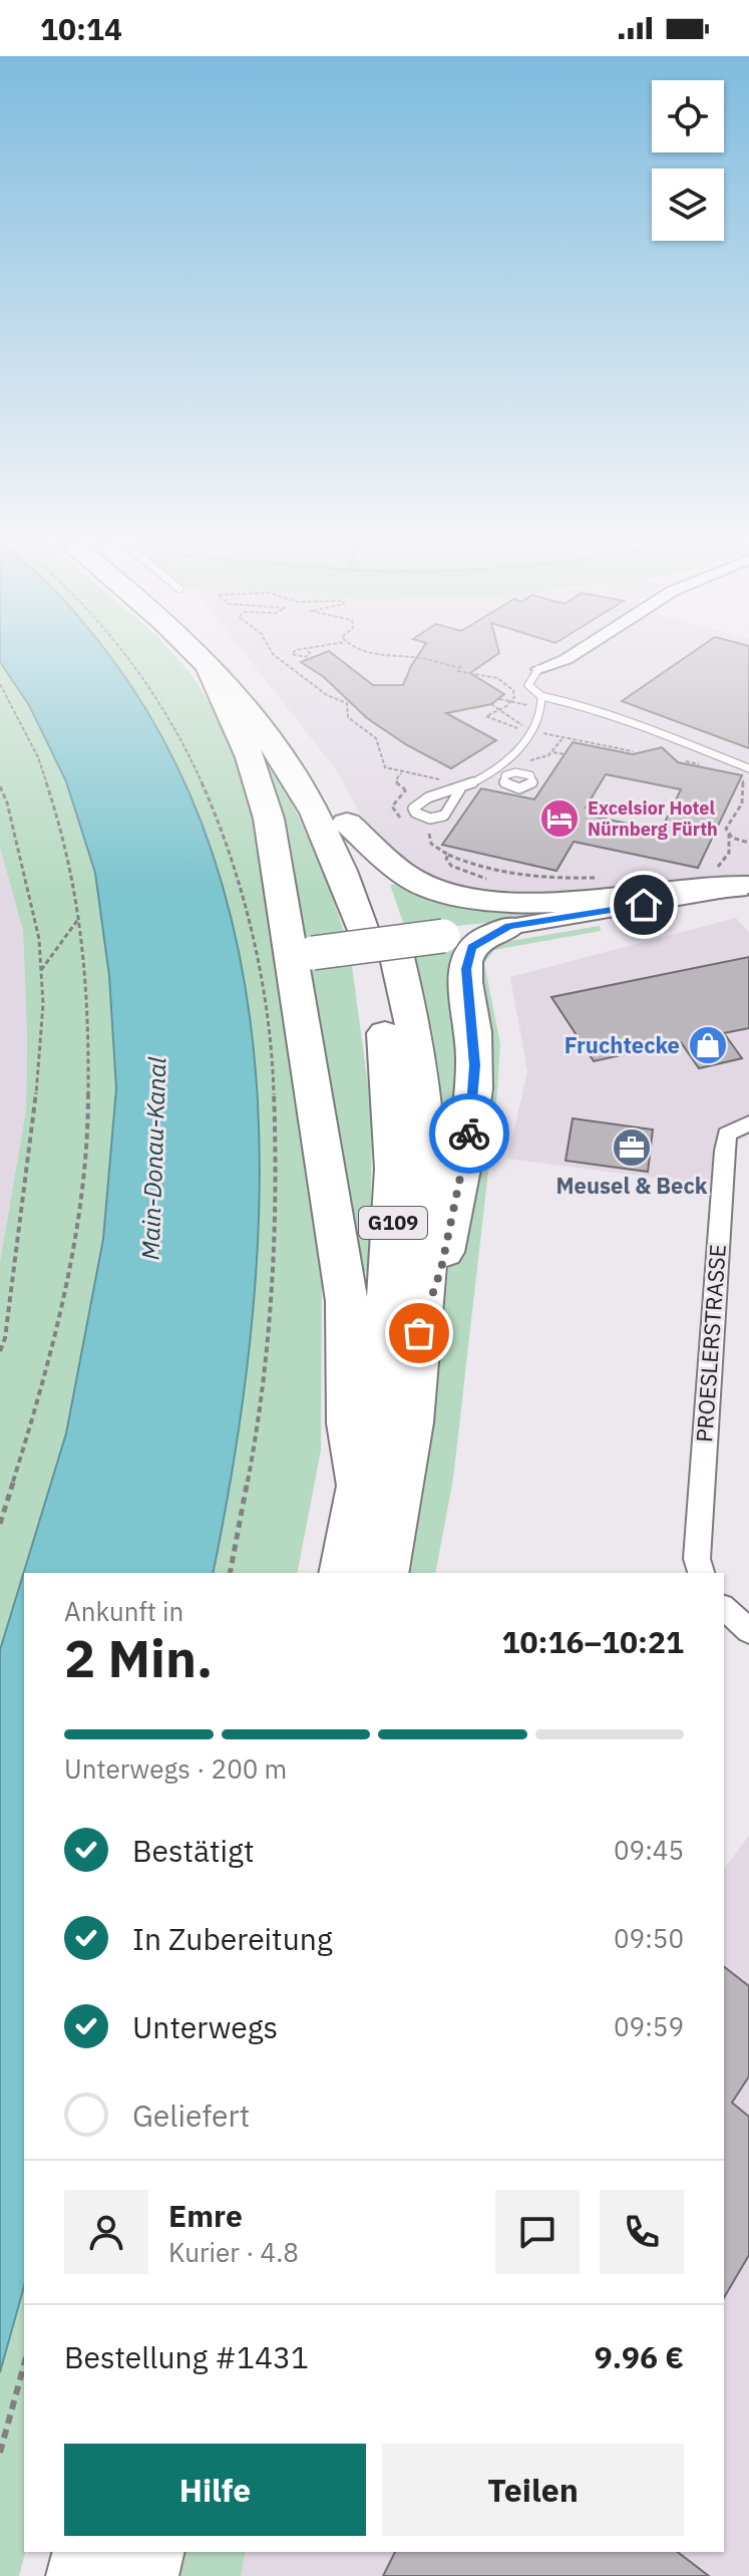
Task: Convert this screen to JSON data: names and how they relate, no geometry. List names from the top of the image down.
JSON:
{
  "streets": {
    "highway": ["G109"],
    "street": ["PROESLERSTRASSE"]
  },
  "water": ["Main-Donau-Kanal"],
  "places": {
    "hotel": ["Excelsior Hotel Nürnberg Fürth"],
    "shop": ["Fruchtecke"],
    "office": ["Meusel & Beck"]
  },
  "page": {
    "status": "10:14",
    "heading": ["2 Min.", "Ankunft in", "10:16–10:21"],
    "panel": [
      "Emre",
      "Kurier · 4.8",
      "Bestellung #1431",
      "9.96 €"
    ],
    "bar": "Unterwegs · 200 m",
    "list": [
      ["Bestätigt", "09:45"],
      ["In Zubereitung", "09:50"],
      ["Unterwegs", "09:59"],
      "Geliefert"
    ],
    "buttons": ["Hilfe", "Teilen"]
  }
}
